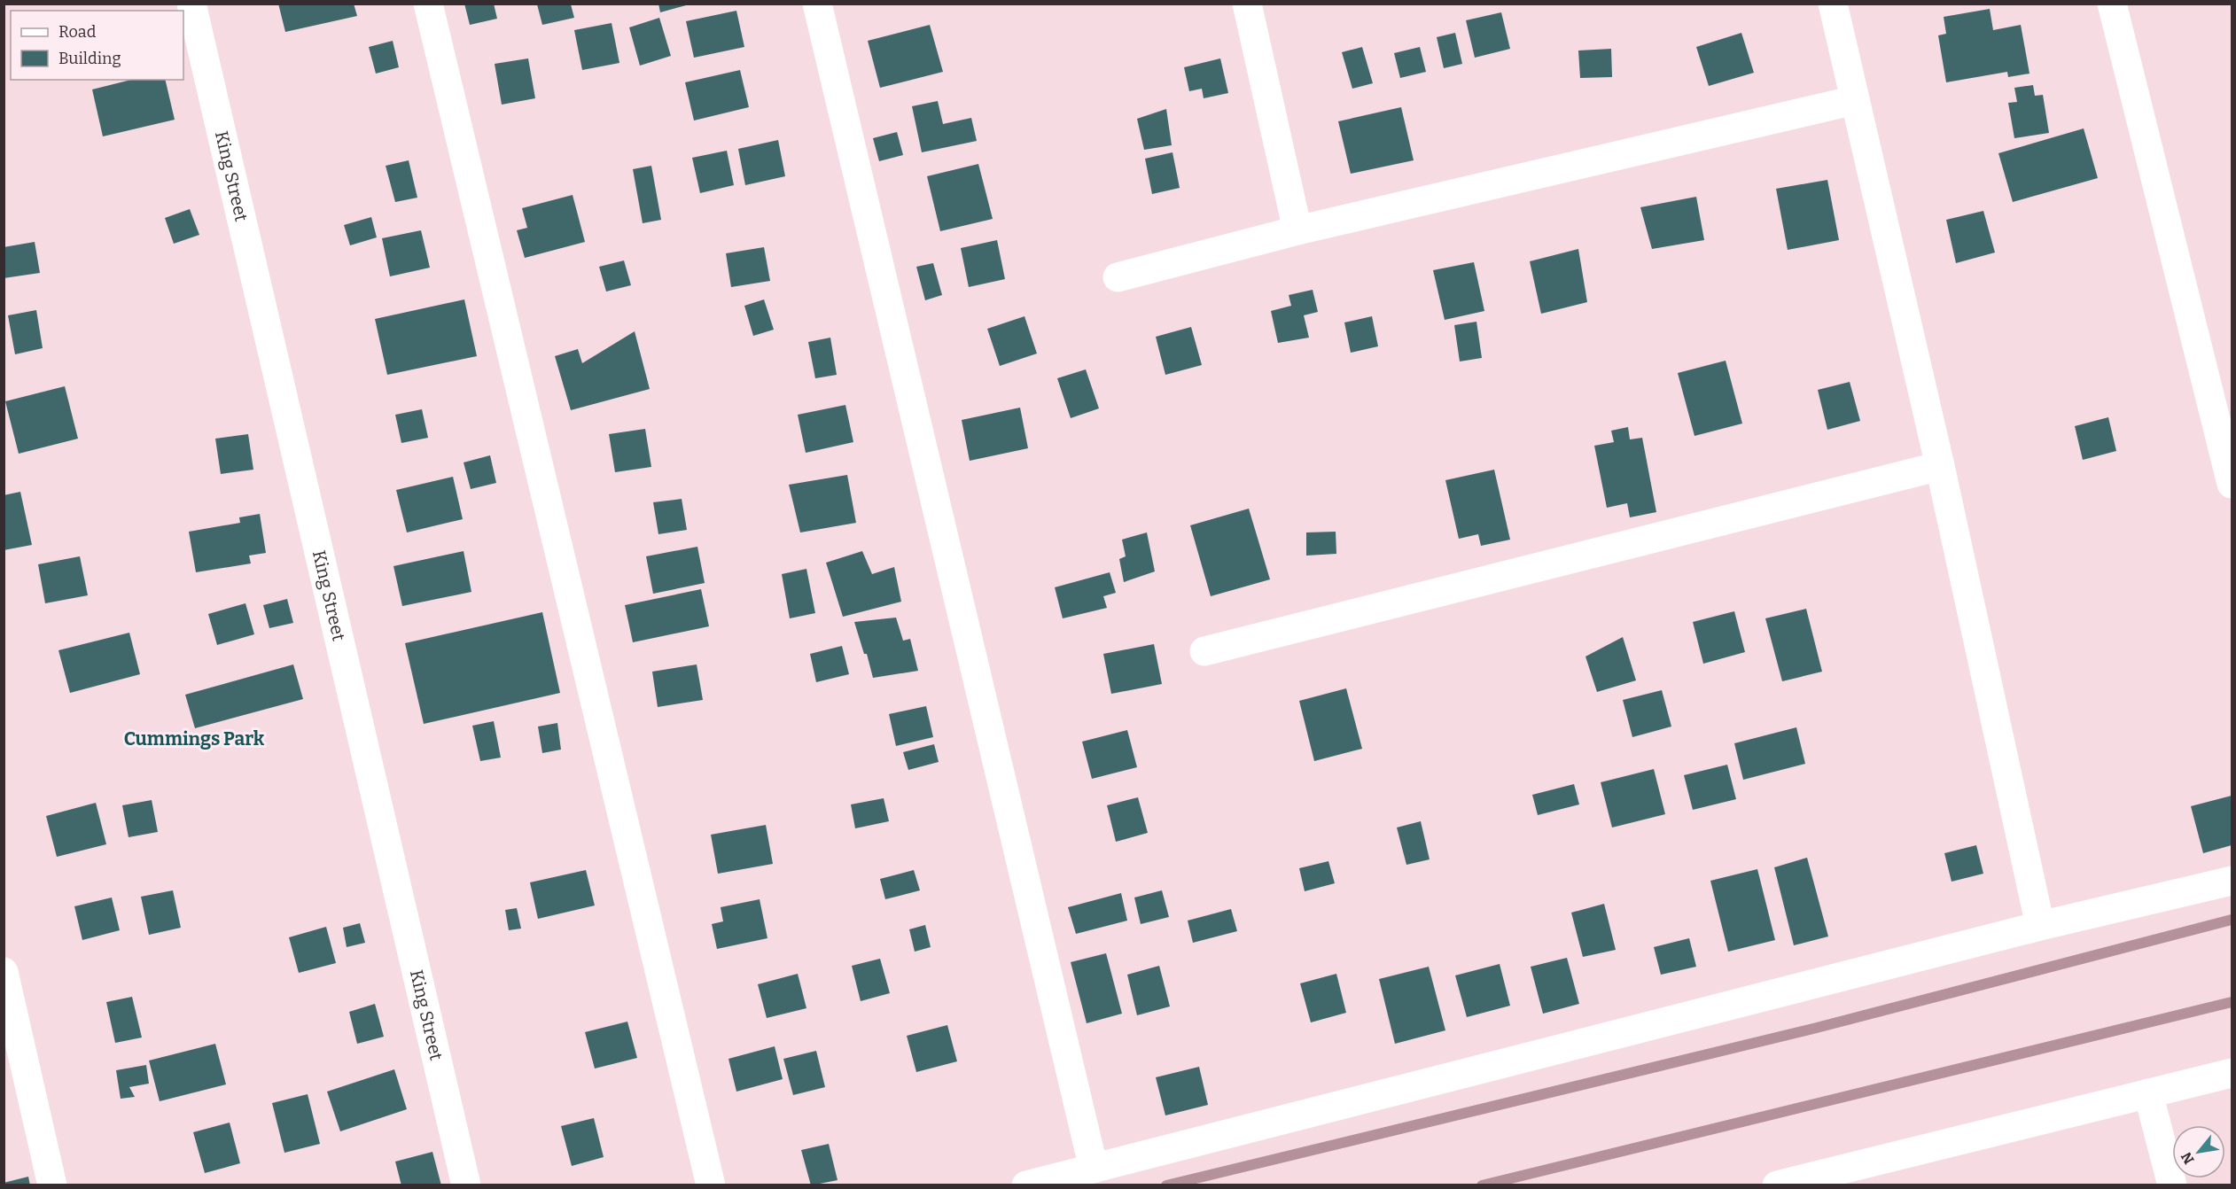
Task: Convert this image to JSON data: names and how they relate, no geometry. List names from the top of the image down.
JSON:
{
  "streets": {
    "street": ["King Street"]
  },
  "districts": ["Cummings Park"],
  "legend": ["Road", "Building"],
  "north": "bottom left"
}
